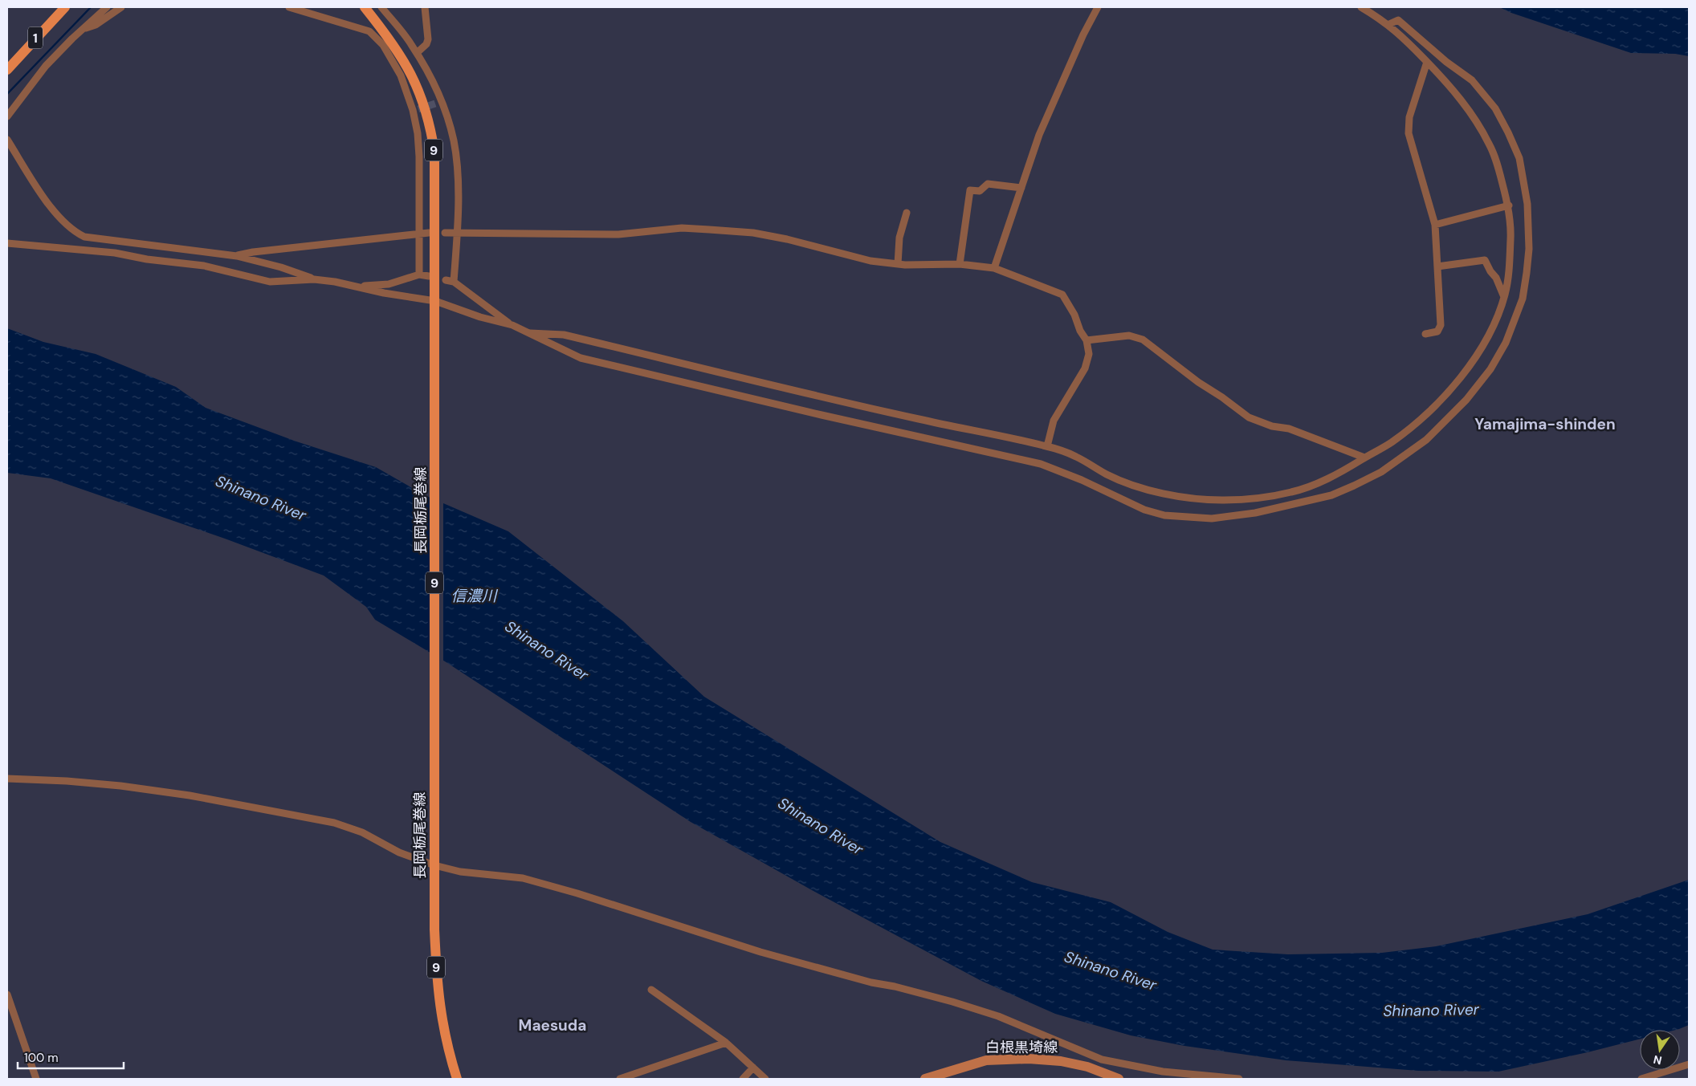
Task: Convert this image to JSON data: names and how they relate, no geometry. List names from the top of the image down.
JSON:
{
  "streets": {
    "main road": [
      "1",
      "9",
      "長岡栃尾巻線",
      "白根黒埼線"
    ]
  },
  "districts": ["Yamajima-shinden", "Maesuda"],
  "water": ["Shinano River", "信濃川"],
  "scale_bar": "100 m",
  "north": "bottom"
}
